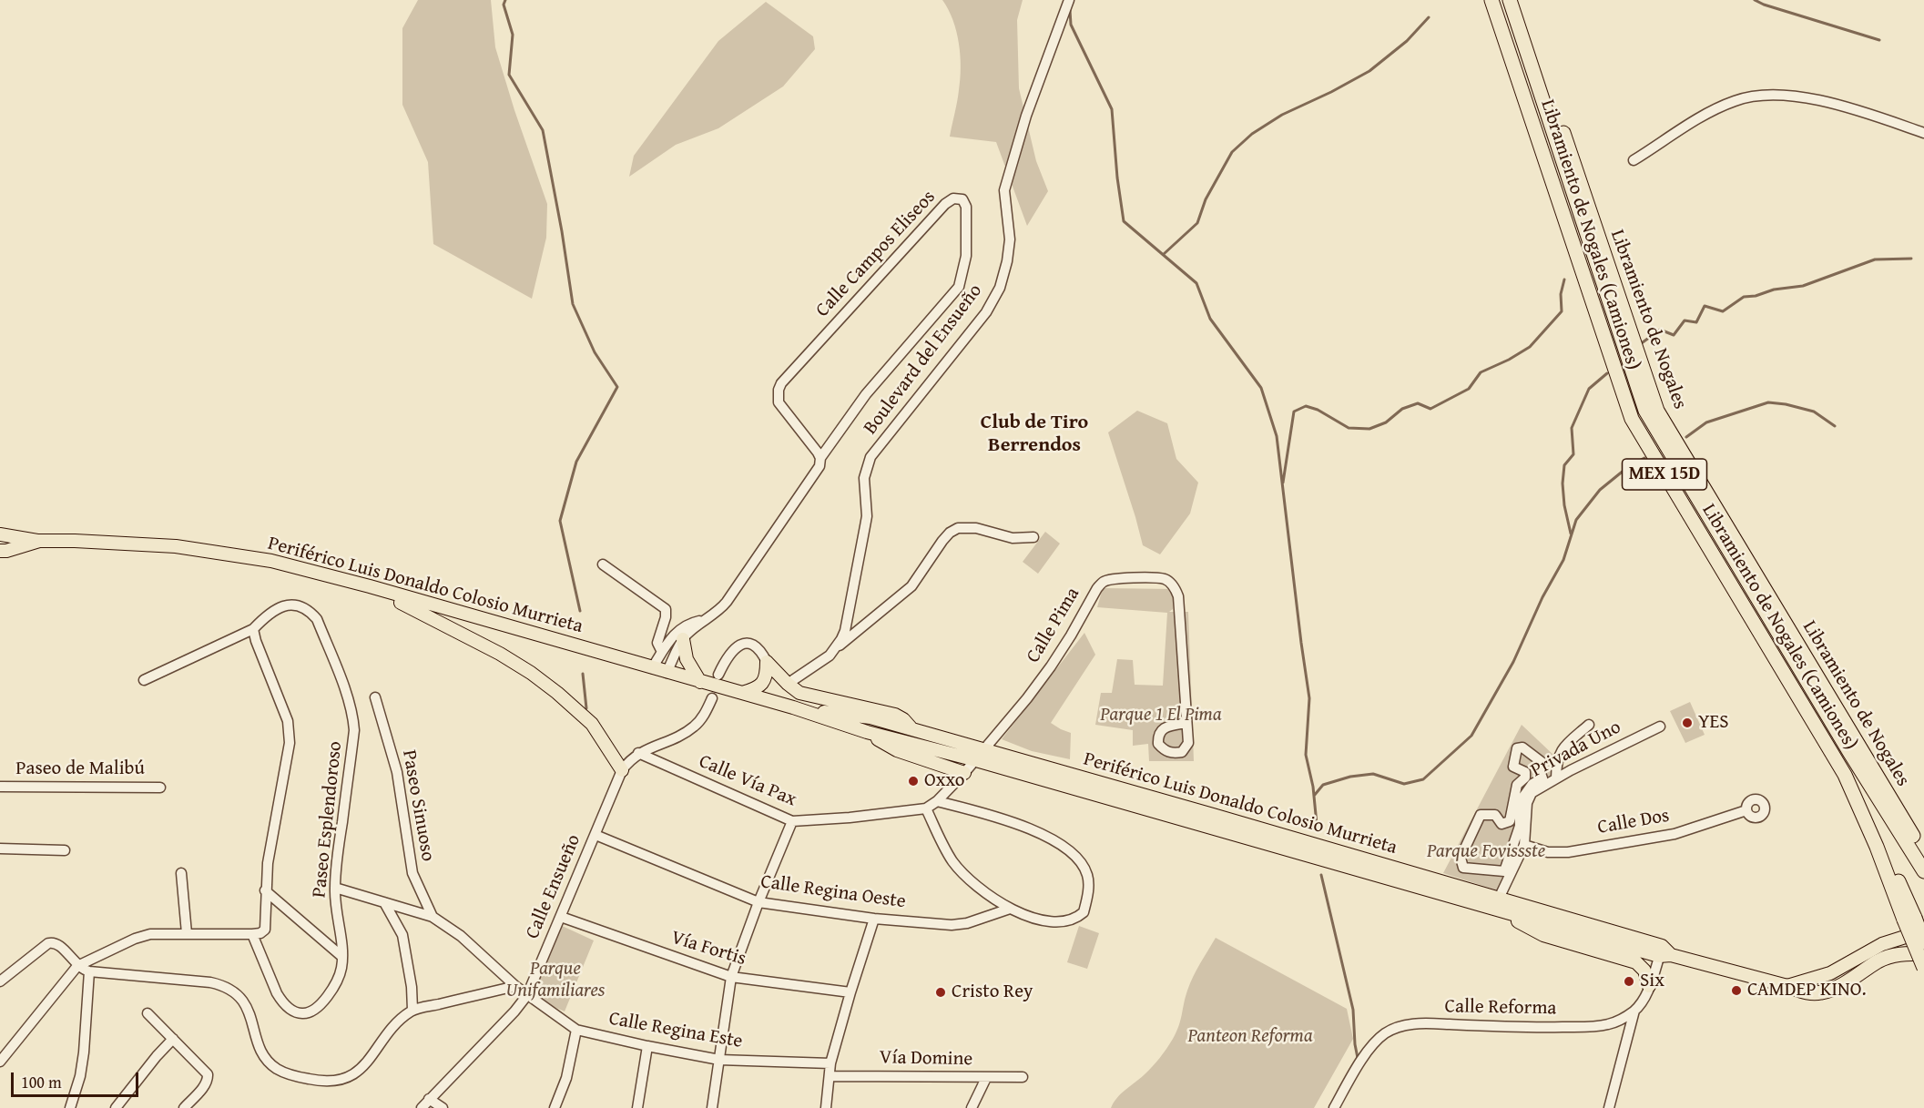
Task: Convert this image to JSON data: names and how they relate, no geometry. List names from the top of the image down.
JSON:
{
  "streets": {
    "highway": ["Libramiento de Nogales (Camiones)", "Libramiento de Nogales", "MEX 15D"],
    "main road": ["Periférico Luis Donaldo Colosio Murrieta"],
    "street": [
      "Calle Campos Eliseos",
      "Boulevard del Ensueño",
      "Calle Pima",
      "Privada Uno",
      "Paseo de Malibú",
      "Calle Vía Pax",
      "Paseo Sinuoso",
      "Paseo Esplendoroso",
      "Calle Dos",
      "Calle Ensueño",
      "Calle Regina Oeste",
      "Vía Fortis",
      "Calle Reforma",
      "Calle Regina Este",
      "Vía Domine"
    ]
  },
  "crossings": [
    ["Libramiento de Nogales (Camiones)", "MEX 15D"],
    ["Calle Campos Eliseos", "Periférico Luis Donaldo Colosio Murrieta"],
    ["Periférico Luis Donaldo Colosio Murrieta", "Calle Pima"],
    ["Periférico Luis Donaldo Colosio Murrieta", "Privada Uno"],
    ["Periférico Luis Donaldo Colosio Murrieta", "Calle Vía Pax"],
    ["Calle Pima", "Calle Vía Pax"],
    ["Privada Uno", "Calle Dos"],
    ["Calle Ensueño", "Calle Regina Oeste"],
    ["Calle Ensueño", "Vía Fortis"],
    ["Calle Ensueño", "Calle Regina Este"]
  ],
  "districts": ["Club de Tiro Berrendos"],
  "parks": [
    "Parque 1 El Pima",
    "Parque Fovissste",
    "Parque Unifamiliares",
    "Panteon Reforma"
  ],
  "places": [
    "YES",
    "Oxxo",
    "Six",
    "CAMDEP KINO.",
    "Cristo Rey"
  ],
  "scale_bar": "100 m"
}
